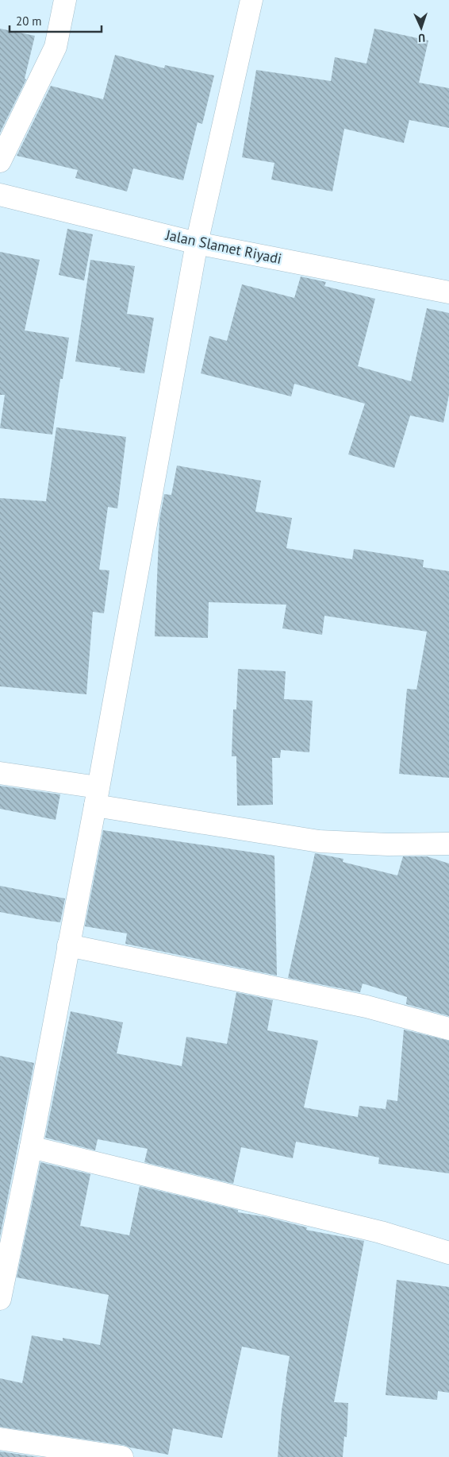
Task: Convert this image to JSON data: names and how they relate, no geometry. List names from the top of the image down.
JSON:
{
  "streets": {
    "street": ["Jalan Slamet Riyadi"]
  },
  "scale_bar": "20 m",
  "north": "bottom"
}
